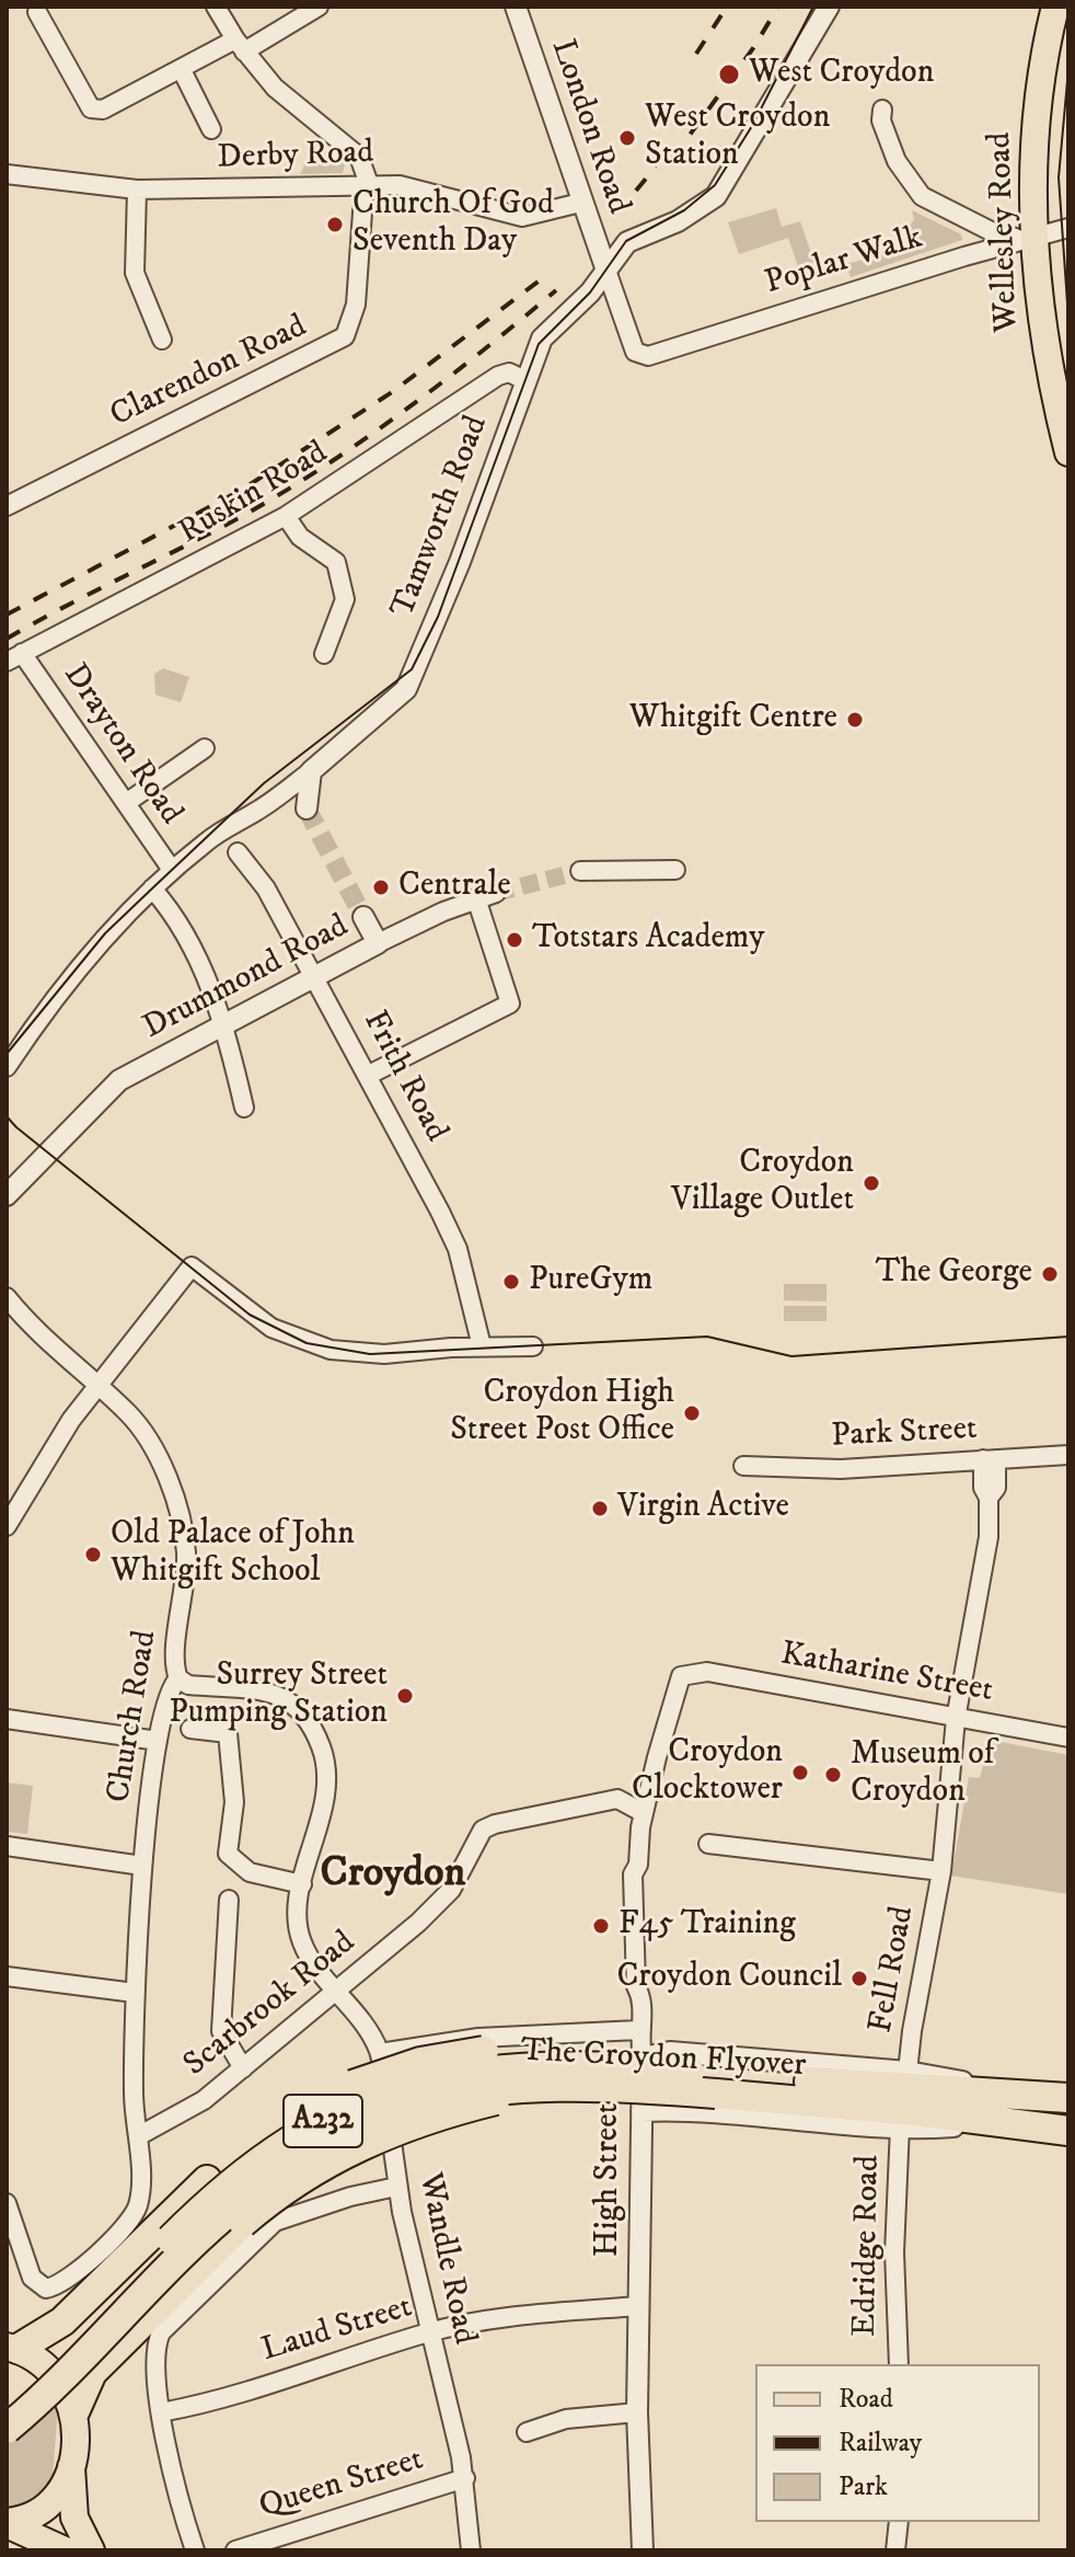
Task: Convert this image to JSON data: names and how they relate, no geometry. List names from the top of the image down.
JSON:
{
  "streets": {
    "highway": ["The Croydon Flyover", "A232"],
    "main road": ["Wellesley Road"],
    "street": [
      "London Road",
      "Derby Road",
      "Poplar Walk",
      "Clarendon Road",
      "Ruskin Road",
      "Tamworth Road",
      "Drayton Road",
      "Drummond Road",
      "Frith Road",
      "Park Street",
      "Katharine Street",
      "Church Road",
      "Fell Road",
      "Scarbrook Road",
      "High Street",
      "Edridge Road",
      "Wandle Road",
      "Laud Street",
      "Queen Street"
    ]
  },
  "crossings": [
    ["London Road", "Derby Road"],
    ["London Road", "Poplar Walk"],
    ["London Road", "Tamworth Road"],
    ["Derby Road", "Clarendon Road"],
    ["Wellesley Road", "Poplar Walk"],
    ["Poplar Walk", "Tamworth Road"],
    ["Ruskin Road", "Tamworth Road"],
    ["Ruskin Road", "Drayton Road"],
    ["Tamworth Road", "Drayton Road"],
    ["Drummond Road", "Frith Road"],
    ["Park Street", "Fell Road"],
    ["Katharine Street", "Fell Road"],
    ["Katharine Street", "High Street"],
    ["Church Road", "Scarbrook Road"],
    ["Church Road", "Wandle Road"],
    ["Fell Road", "High Street"],
    ["Scarbrook Road", "High Street"],
    ["Scarbrook Road", "Wandle Road"],
    ["The Croydon Flyover", "Edridge Road"],
    ["High Street", "Edridge Road"],
    ["High Street", "Laud Street"],
    ["Wandle Road", "Laud Street"],
    ["Wandle Road", "Queen Street"]
  ],
  "districts": ["Croydon"],
  "places": [
    "West Croydon",
    "West Croydon Station",
    "Church Of God Seventh Day",
    "Whitgift Centre",
    "Centrale",
    "Totstars Academy",
    "Croydon Village Outlet",
    "The George",
    "PureGym",
    "Croydon High Street Post Office",
    "Virgin Active",
    "Old Palace of John Whitgift School",
    "Surrey Street Pumping Station",
    "Croydon Clocktower",
    "Museum of Croydon",
    "F45 Training",
    "Croydon Council"
  ],
  "legend": ["Road", "Railway", "Park"]
}
